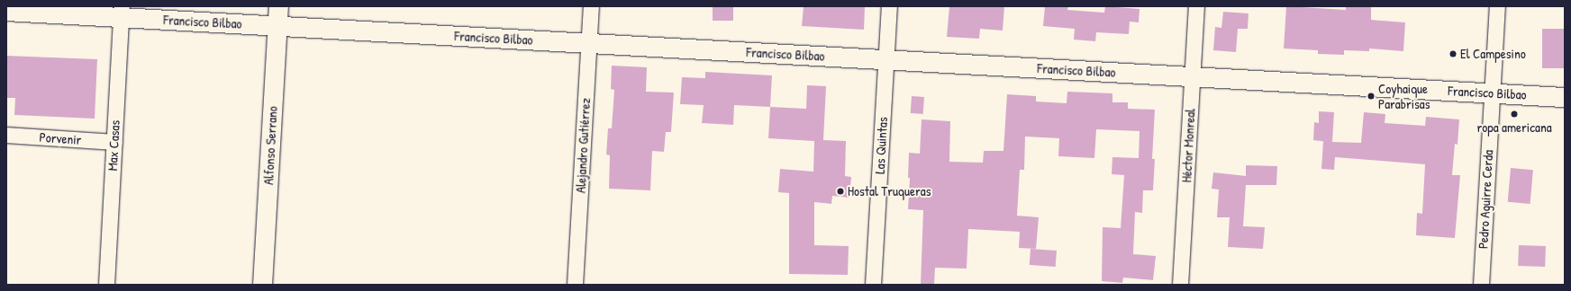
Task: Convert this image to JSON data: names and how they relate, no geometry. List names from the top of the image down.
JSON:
{
  "streets": {
    "street": [
      "Francisco Bilbao",
      "Porvenir",
      "Max Casas",
      "Alfonso Serrano",
      "Alejandro Gutiérrez",
      "Las Quintas",
      "Héctor Monreal",
      "Pedro Aguirre Cerda"
    ]
  },
  "crossings": [
    ["Francisco Bilbao", "Max Casas"],
    ["Francisco Bilbao", "Alfonso Serrano"],
    ["Francisco Bilbao", "Alejandro Gutiérrez"],
    ["Francisco Bilbao", "Las Quintas"],
    ["Francisco Bilbao", "Héctor Monreal"],
    ["Francisco Bilbao", "Pedro Aguirre Cerda"],
    ["Porvenir", "Max Casas"]
  ],
  "places": [
    "El Campesino",
    "Coyhaique Parabrisas",
    "ropa americana",
    "Hostal Truqueras"
  ]
}
